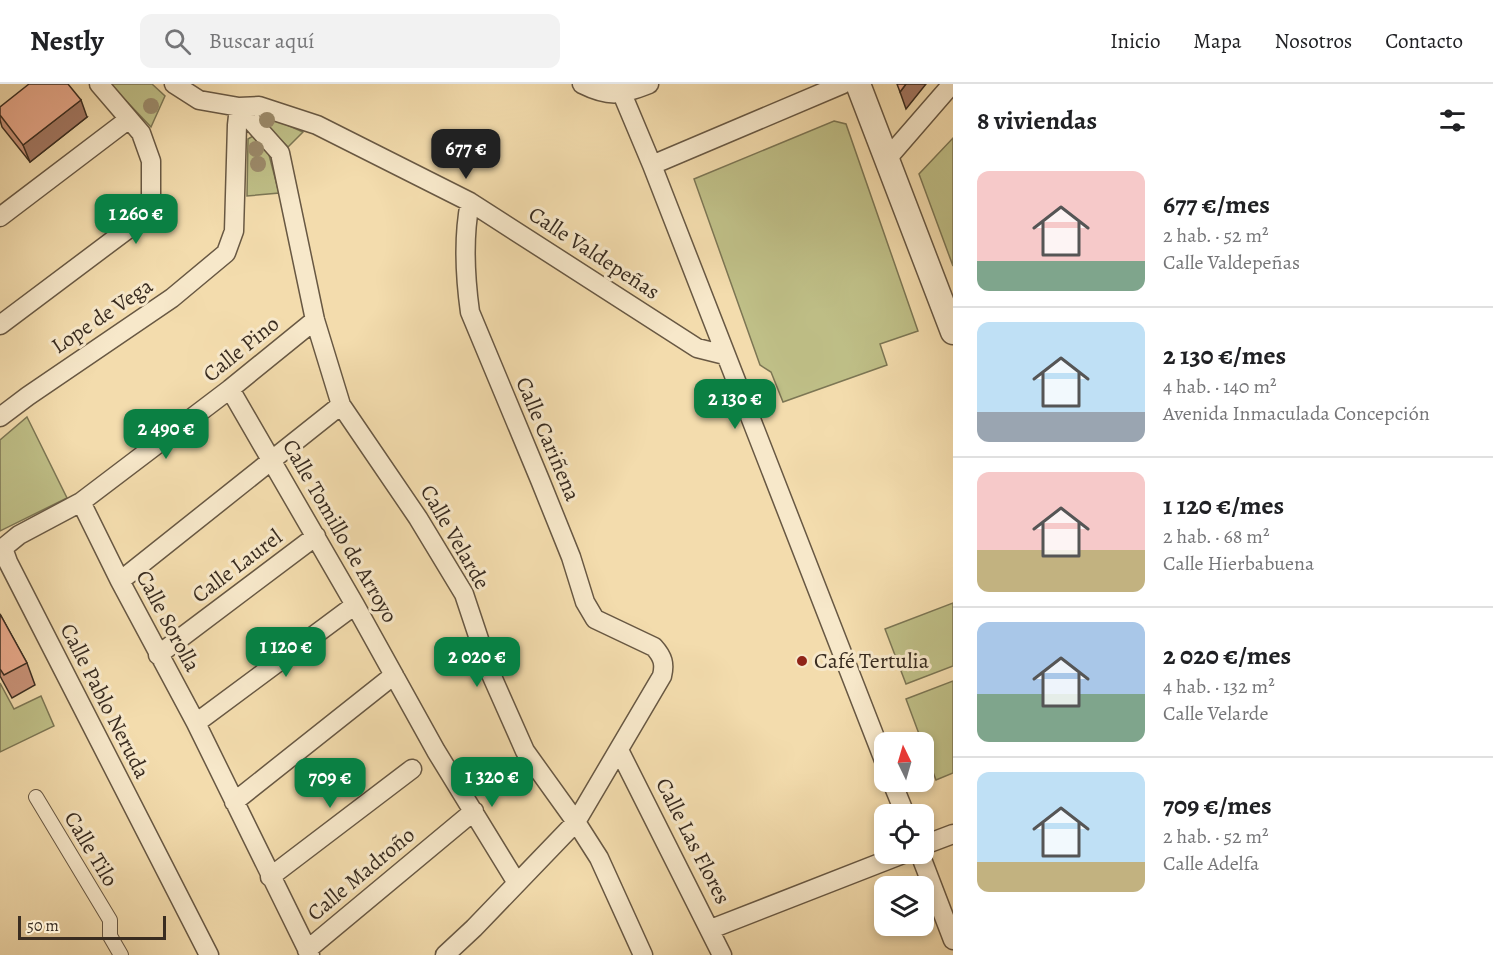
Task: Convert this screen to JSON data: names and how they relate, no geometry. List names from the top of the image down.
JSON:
{
  "streets": {
    "street": [
      "Calle Valdepeñas",
      "Lope de Vega",
      "Calle Pino",
      "Calle Cariñena",
      "Calle Tomillo de Arroyo",
      "Calle Velarde",
      "Calle Laurel",
      "Calle Sorolla",
      "Calle Pablo Neruda",
      "Calle Las Flores",
      "Calle Tilo",
      "Calle Madroño"
    ]
  },
  "crossings": [
    ["Calle Valdepeñas", "Lope de Vega"],
    ["Calle Valdepeñas", "Calle Cariñena"],
    ["Calle Pino", "Calle Tomillo de Arroyo"],
    ["Calle Pino", "Calle Velarde"],
    ["Calle Pino", "Calle Sorolla"],
    ["Calle Pino", "Calle Pablo Neruda"],
    ["Calle Cariñena", "Calle Las Flores"],
    ["Calle Tomillo de Arroyo", "Calle Laurel"],
    ["Calle Tomillo de Arroyo", "Calle Madroño"],
    ["Calle Laurel", "Calle Sorolla"],
    ["Calle Sorolla", "Calle Pablo Neruda"],
    ["Calle Sorolla", "Calle Madroño"]
  ],
  "places": ["Café Tertulia"],
  "scale_bar": "50 m",
  "north": "top",
  "page": {
    "header": "Nestly",
    "search": "Buscar aquí",
    "nav": [
      "Inicio",
      "Mapa",
      "Nosotros",
      "Contacto"
    ],
    "heading": "8 viviendas",
    "price": [
      "677 €",
      "1 260 €",
      "2 130 €",
      "2 490 €",
      "1 120 €",
      "2 020 €",
      "1 320 €",
      "709 €"
    ],
    "list": [
      {
        "name": "677 €/mes",
        "note": "2 hab. · 52 m² · Calle Valdepeñas"
      },
      {
        "name": "2 130 €/mes",
        "note": "4 hab. · 140 m² · Avenida Inmaculada Concepción"
      },
      {
        "name": "1 120 €/mes",
        "note": "2 hab. · 68 m² · Calle Hierbabuena"
      },
      {
        "name": "2 020 €/mes",
        "note": "4 hab. · 132 m² · Calle Velarde"
      },
      {
        "name": "709 €/mes",
        "note": "2 hab. · 52 m² · Calle Adelfa"
      }
    ],
    "scale": "50 m"
  }
}
